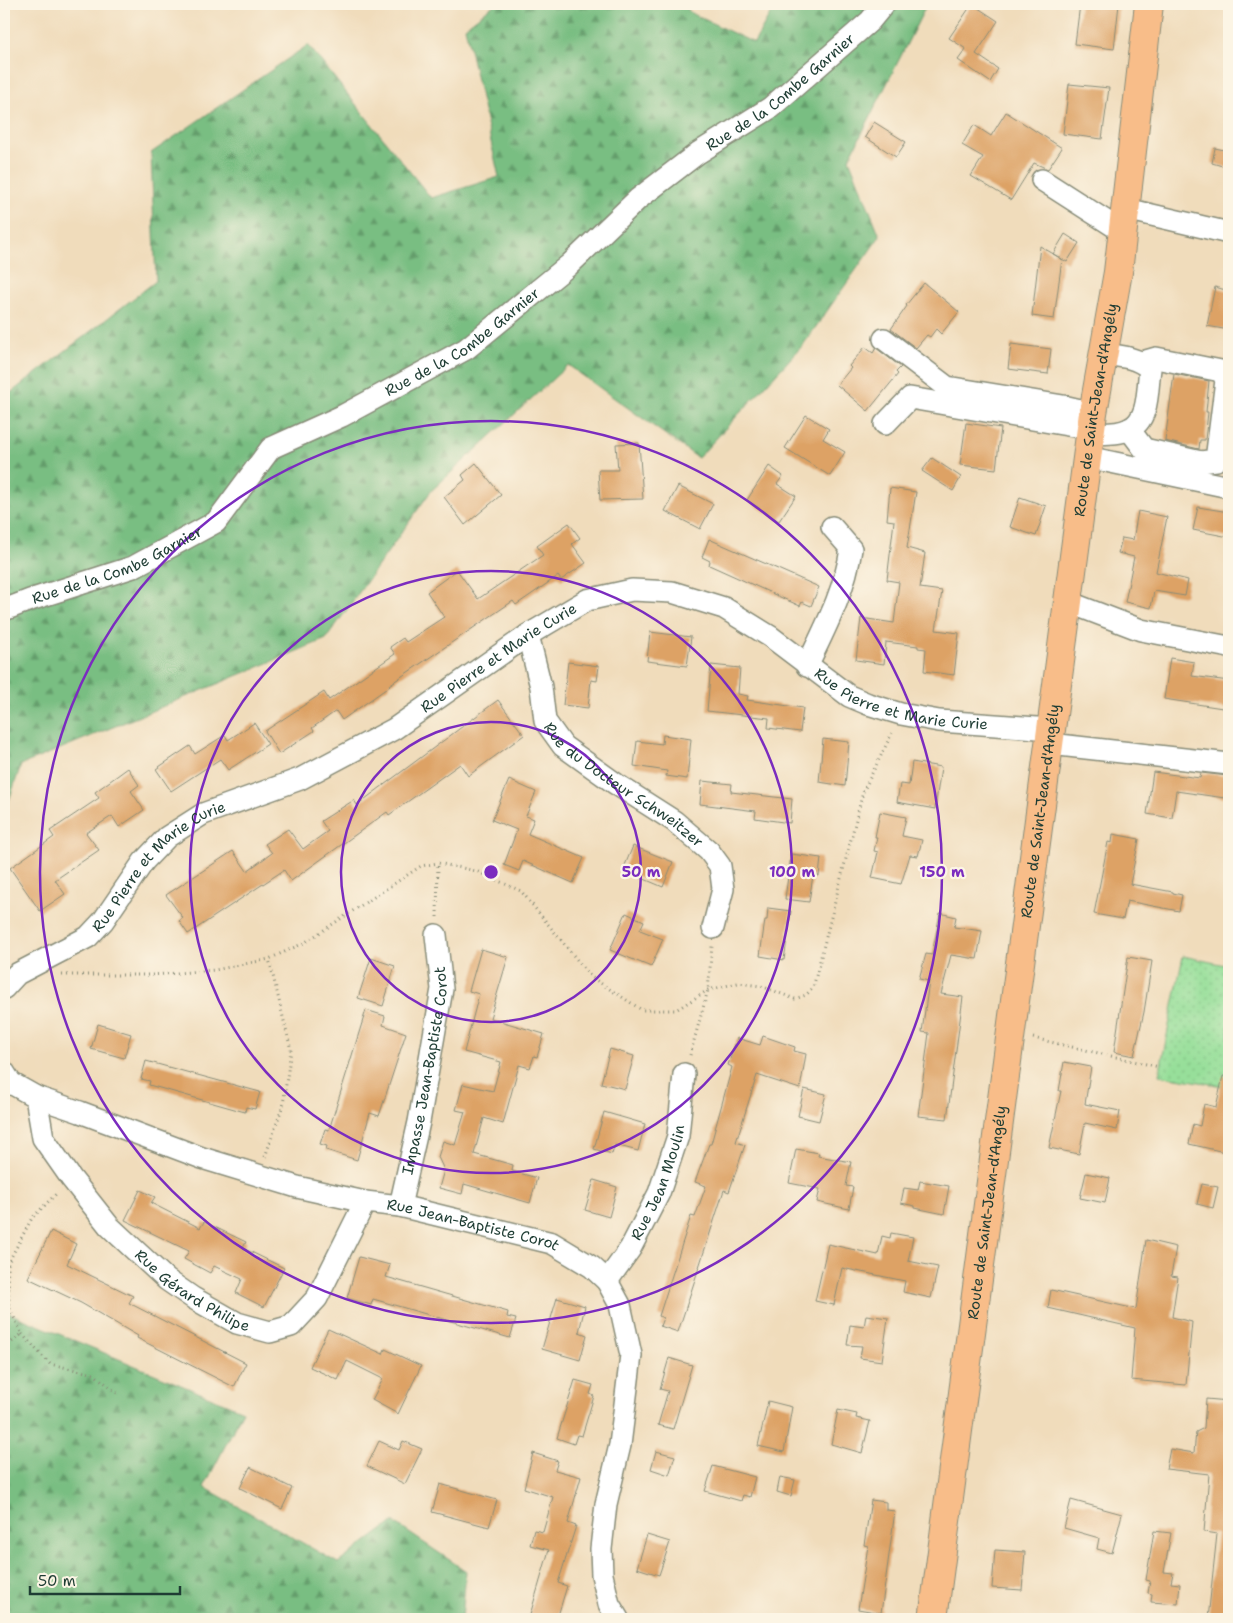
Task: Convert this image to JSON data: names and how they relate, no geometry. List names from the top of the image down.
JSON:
{
  "streets": {
    "main road": ["Route de Saint-Jean-d'Angély"],
    "street": [
      "Rue de la Combe Garnier",
      "Rue Pierre et Marie Curie",
      "Rue du Docteur Schweitzer",
      "Impasse Jean-Baptiste Corot",
      "Rue Jean Moulin",
      "Rue Jean-Baptiste Corot",
      "Rue Gérard Philipe"
    ]
  },
  "crossings": [
    ["Route de Saint-Jean-d'Angély", "Rue Pierre et Marie Curie"],
    ["Rue Pierre et Marie Curie", "Rue du Docteur Schweitzer"],
    ["Impasse Jean-Baptiste Corot", "Rue Jean-Baptiste Corot"],
    ["Rue Jean Moulin", "Rue Jean-Baptiste Corot"],
    ["Rue Jean-Baptiste Corot", "Rue Gérard Philipe"]
  ],
  "scale_bar": "50 m",
  "rings": ["50 m", "100 m", "150 m"]
}
